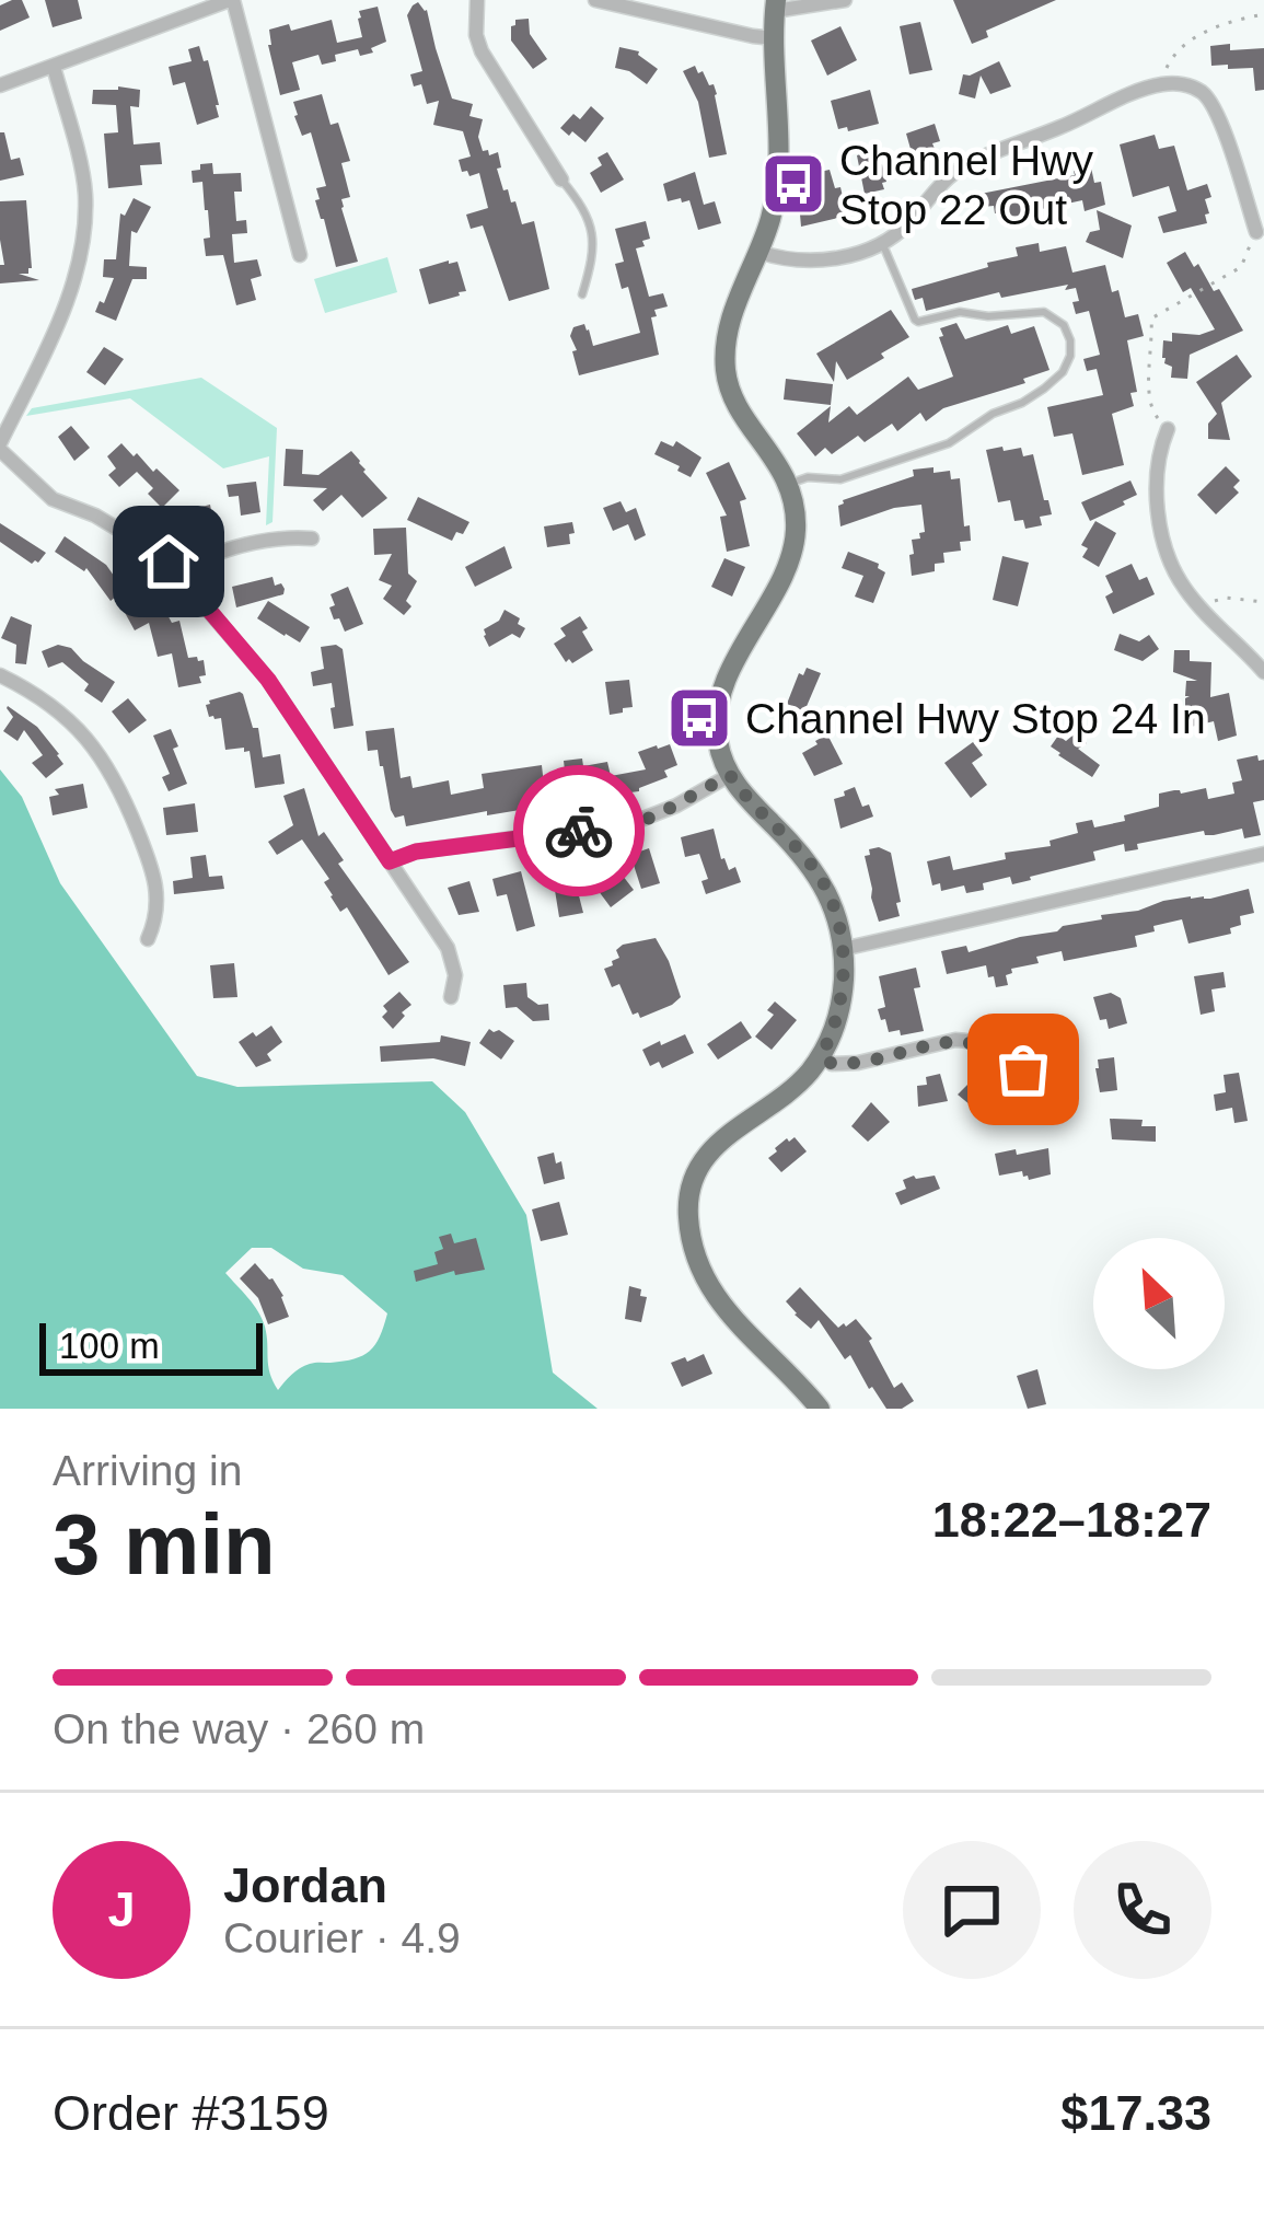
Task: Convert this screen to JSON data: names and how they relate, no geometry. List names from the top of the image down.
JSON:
{
  "places": {
    "bus stop": ["Channel Hwy Stop 22 Out", "Channel Hwy Stop 24 In"]
  },
  "scale_bar": "100 m",
  "north": "top left",
  "page": {
    "scale": "100 m",
    "heading": ["3 min", "Arriving in", "18:22–18:27"],
    "panel": [
      "Jordan",
      "Courier · 4.9",
      "Order #3159",
      "$17.33"
    ],
    "bar": "On the way · 260 m",
    "round": "J"
  }
}
